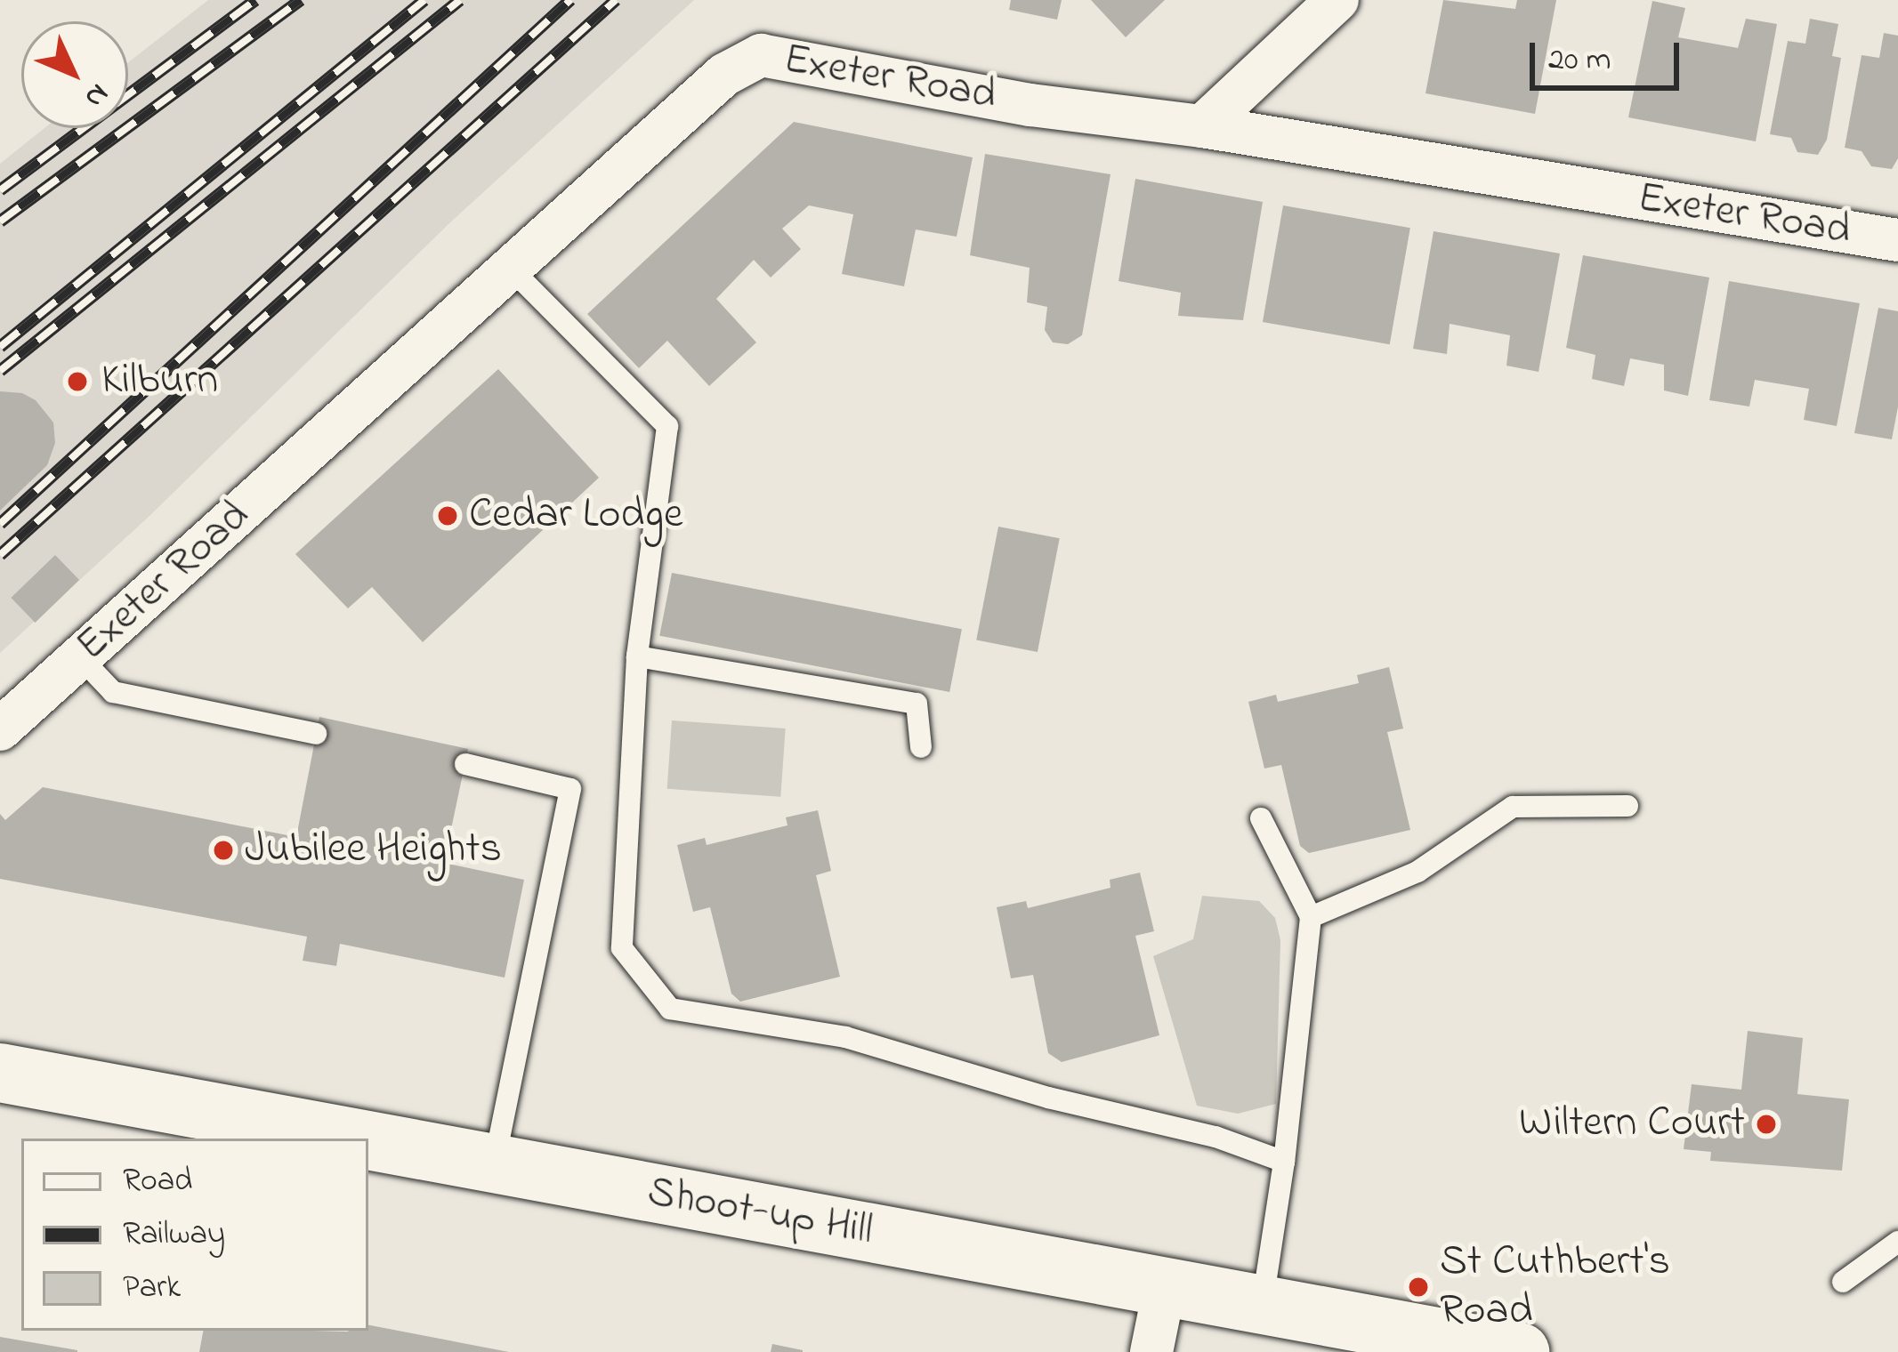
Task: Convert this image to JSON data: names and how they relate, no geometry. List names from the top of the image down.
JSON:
{
  "streets": {
    "main road": ["Shoot-up Hill"],
    "street": ["Exeter Road"]
  },
  "places": [
    "Kilburn",
    "Cedar Lodge",
    "Jubilee Heights",
    "Wiltern Court",
    "St Cuthbert's Road"
  ],
  "legend": ["Road", "Railway", "Park"],
  "scale_bar": "20 m",
  "north": "bottom right"
}
